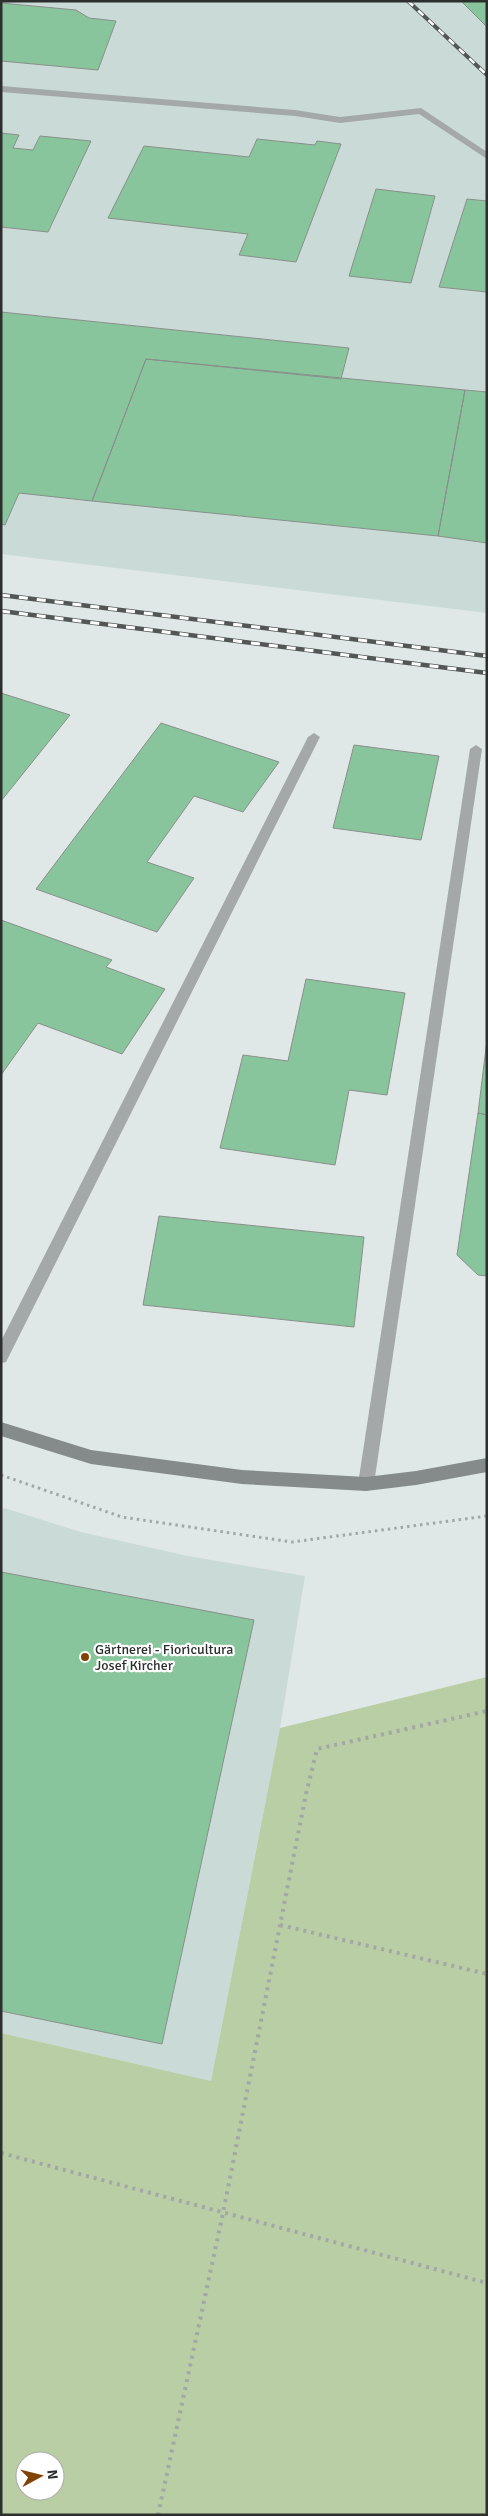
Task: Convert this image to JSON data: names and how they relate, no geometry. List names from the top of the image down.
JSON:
{
  "places": ["Gärtnerei - Fioricultura Josef Kircher"],
  "north": "right"
}
